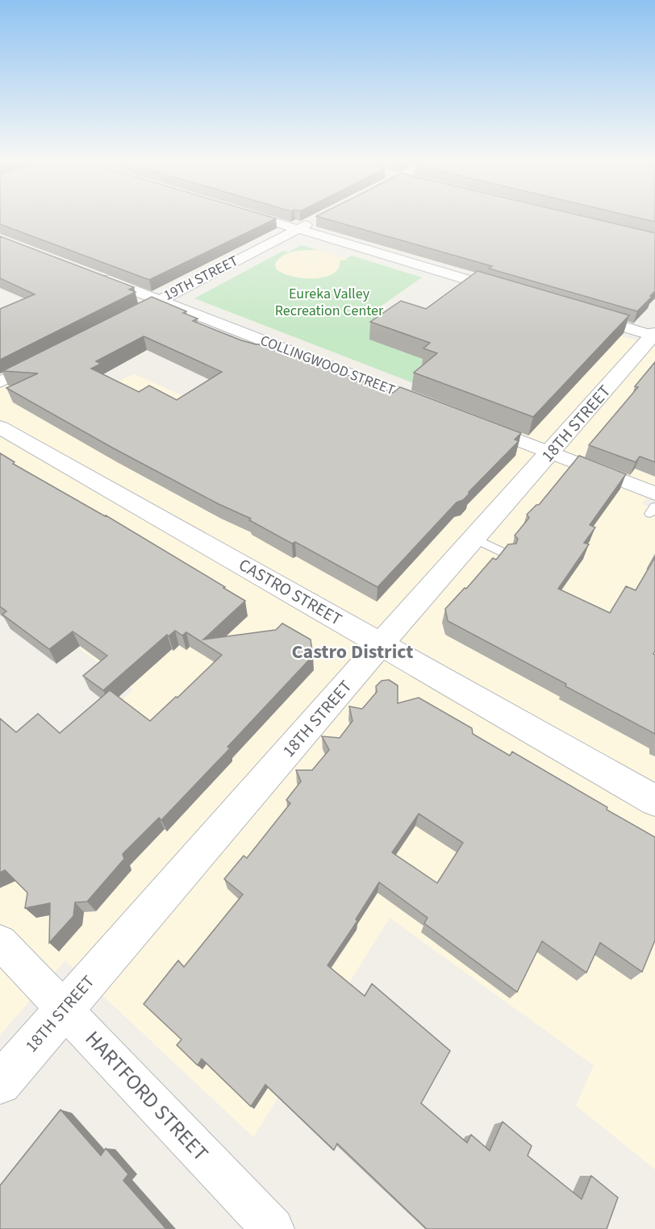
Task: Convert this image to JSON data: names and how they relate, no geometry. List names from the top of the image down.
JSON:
{
  "streets": {
    "street": [
      "19TH STREET",
      "COLLINGWOOD STREET",
      "18TH STREET",
      "CASTRO STREET",
      "HARTFORD STREET"
    ]
  },
  "crossings": [
    ["19TH STREET", "COLLINGWOOD STREET"],
    ["18TH STREET", "CASTRO STREET"],
    ["18TH STREET", "HARTFORD STREET"]
  ],
  "districts": ["Castro District"],
  "parks": ["Eureka Valley Recreation Center"]
}
